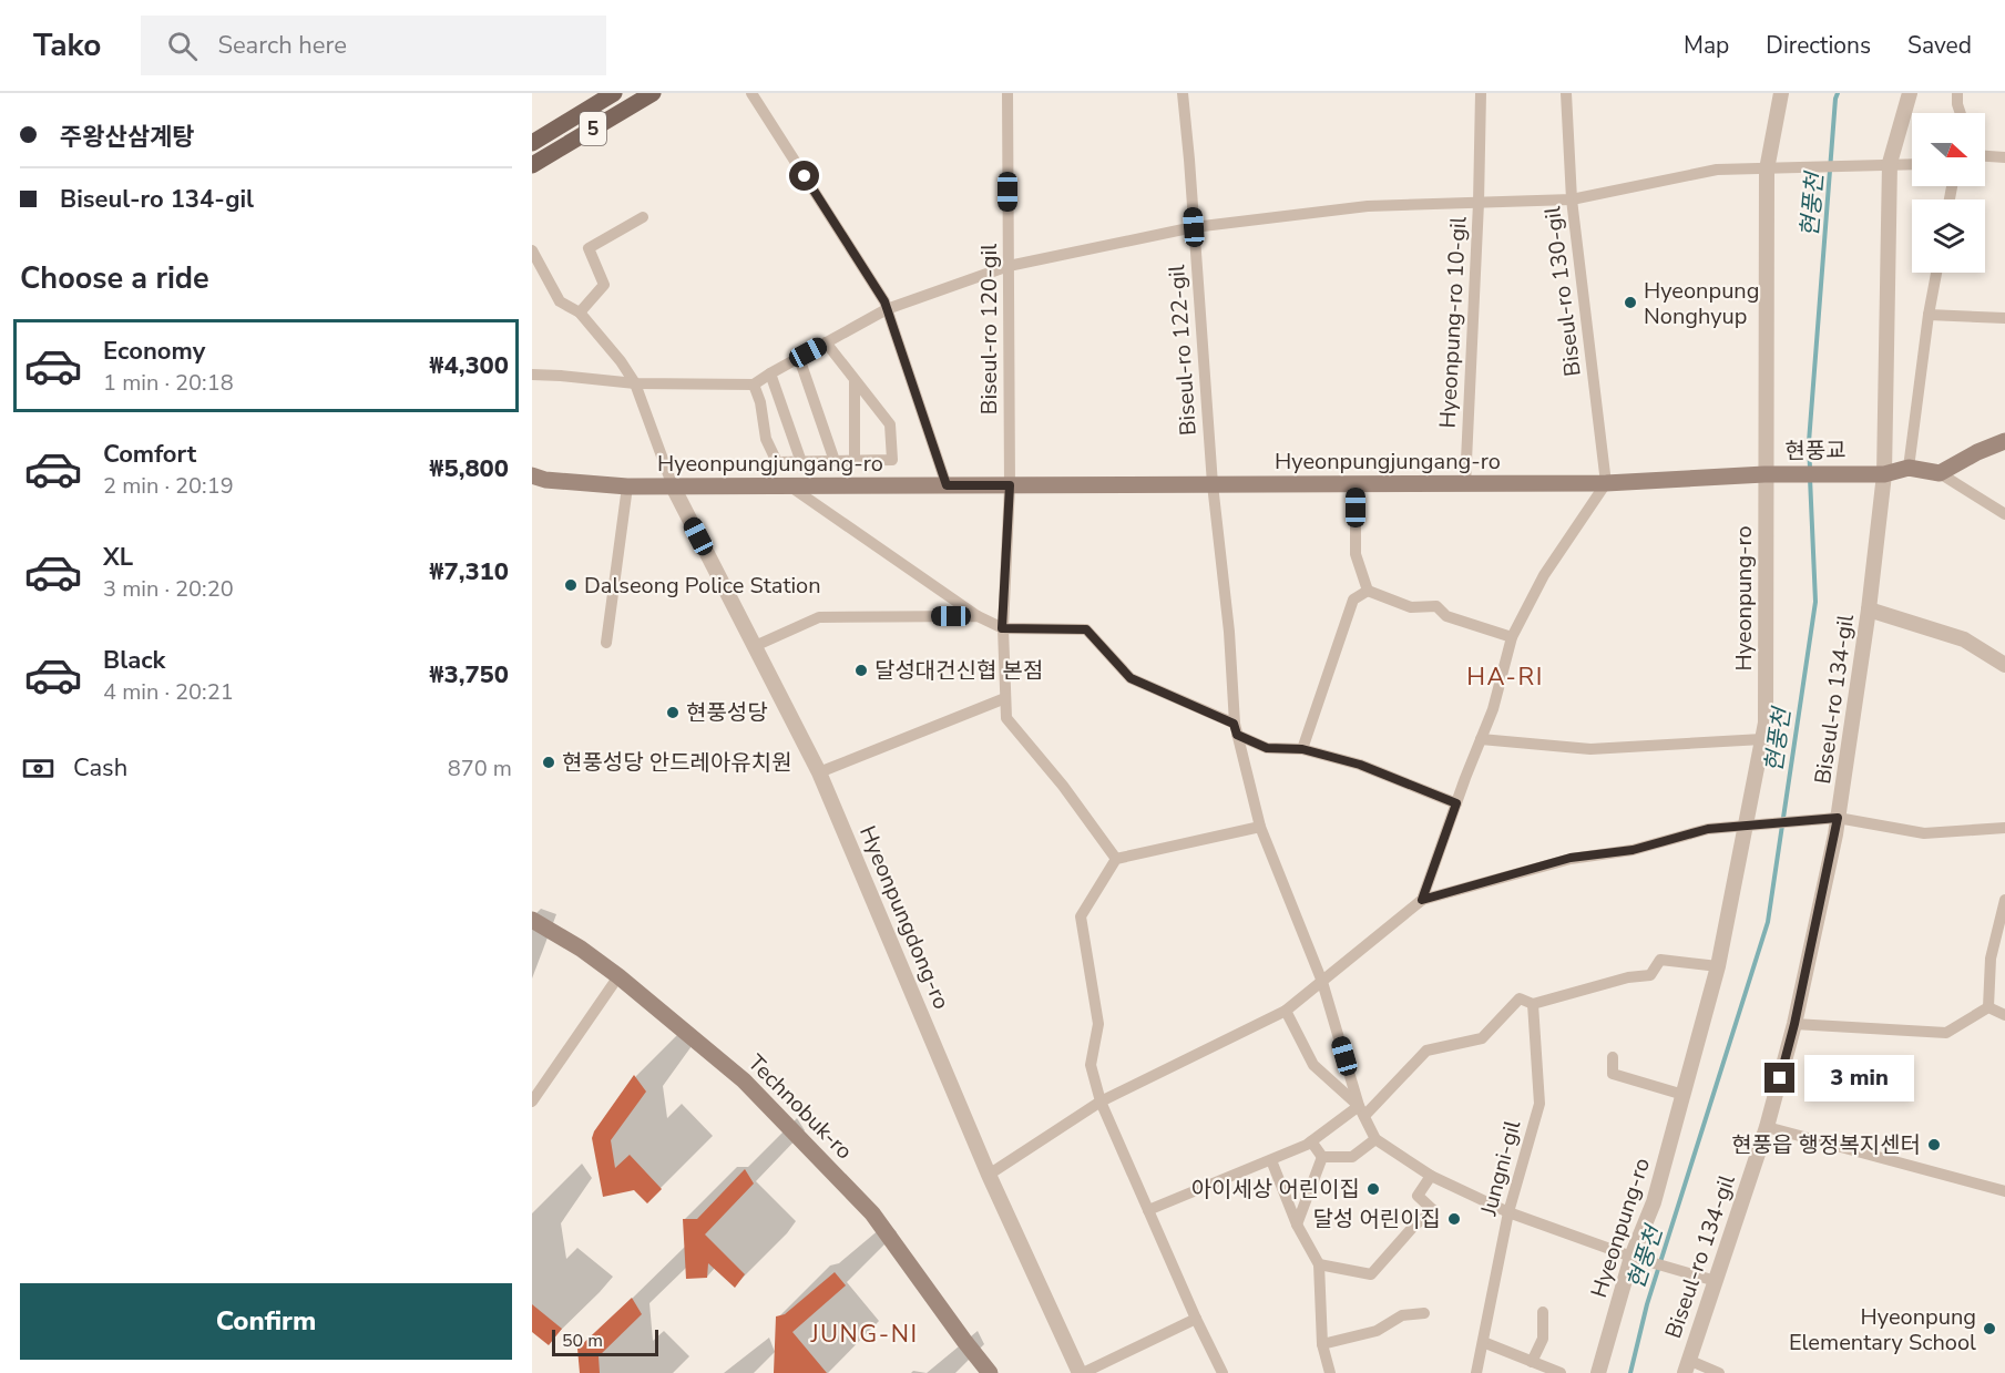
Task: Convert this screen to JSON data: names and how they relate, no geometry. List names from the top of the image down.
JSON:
{
  "streets": {
    "main road": [
      "5",
      "현풍교",
      "Hyeonpungjungang-ro",
      "Technobuk-ro"
    ],
    "street": [
      "Biseul-ro 130-gil",
      "Hyeonpung-ro 10-gil",
      "Biseul-ro 120-gil",
      "Biseul-ro 122-gil",
      "Hyeonpung-ro",
      "Biseul-ro 134-gil",
      "Hyeonpungdong-ro",
      "Jungni-gil"
    ]
  },
  "crossings": [
    ["Biseul-ro 130-gil", "Hyeonpung-ro 10-gil"],
    ["Biseul-ro 130-gil", "Hyeonpungjungang-ro"],
    ["Hyeonpung-ro 10-gil", "Biseul-ro 120-gil"],
    ["Hyeonpung-ro 10-gil", "Biseul-ro 122-gil"],
    ["Hyeonpung-ro 10-gil", "Hyeonpungjungang-ro"],
    ["Hyeonpung-ro 10-gil", "Hyeonpung-ro"],
    ["Hyeonpung-ro 10-gil", "Biseul-ro 134-gil"],
    ["Biseul-ro 120-gil", "Hyeonpungjungang-ro"],
    ["Biseul-ro 122-gil", "Hyeonpungjungang-ro"],
    ["현풍교", "Hyeonpungjungang-ro"],
    ["현풍교", "Hyeonpung-ro"],
    ["현풍교", "Biseul-ro 134-gil"],
    ["Hyeonpungjungang-ro", "Hyeonpung-ro"],
    ["Hyeonpungjungang-ro", "Hyeonpungdong-ro"]
  ],
  "districts": ["HA-RI", "JUNG-NI"],
  "water": ["현풍천"],
  "places": [
    "Hyeonpung Nonghyup",
    "Dalseong Police Station",
    "달성대건신협 본점",
    "현풍성당",
    "현풍성당 안드레아유치원",
    "현풍읍 행정복지센터",
    "아이세상 어린이집",
    "달성 어린이집",
    "Hyeonpung Elementary School"
  ],
  "scale_bar": "50 m",
  "north": "right",
  "page": {
    "header": "Tako",
    "search": "Search here",
    "nav": ["Map", "Directions", "Saved"],
    "banner": ["주왕산삼계탕", "Biseul-ro 134-gil"],
    "heading": "Choose a ride",
    "list": [
      {
        "name": "Economy",
        "note": "1 min · 20:18",
        "value": "₩4,300"
      },
      {
        "name": "Comfort",
        "note": "2 min · 20:19",
        "value": "₩5,800"
      },
      {
        "name": "XL",
        "note": "3 min · 20:20",
        "value": "₩7,310"
      },
      {
        "name": "Black",
        "note": "4 min · 20:21",
        "value": "₩3,750"
      }
    ],
    "pay": ["Cash", "870 m"],
    "bubble": "3 min",
    "buttons": "Confirm",
    "scale": "50 m"
  }
}
